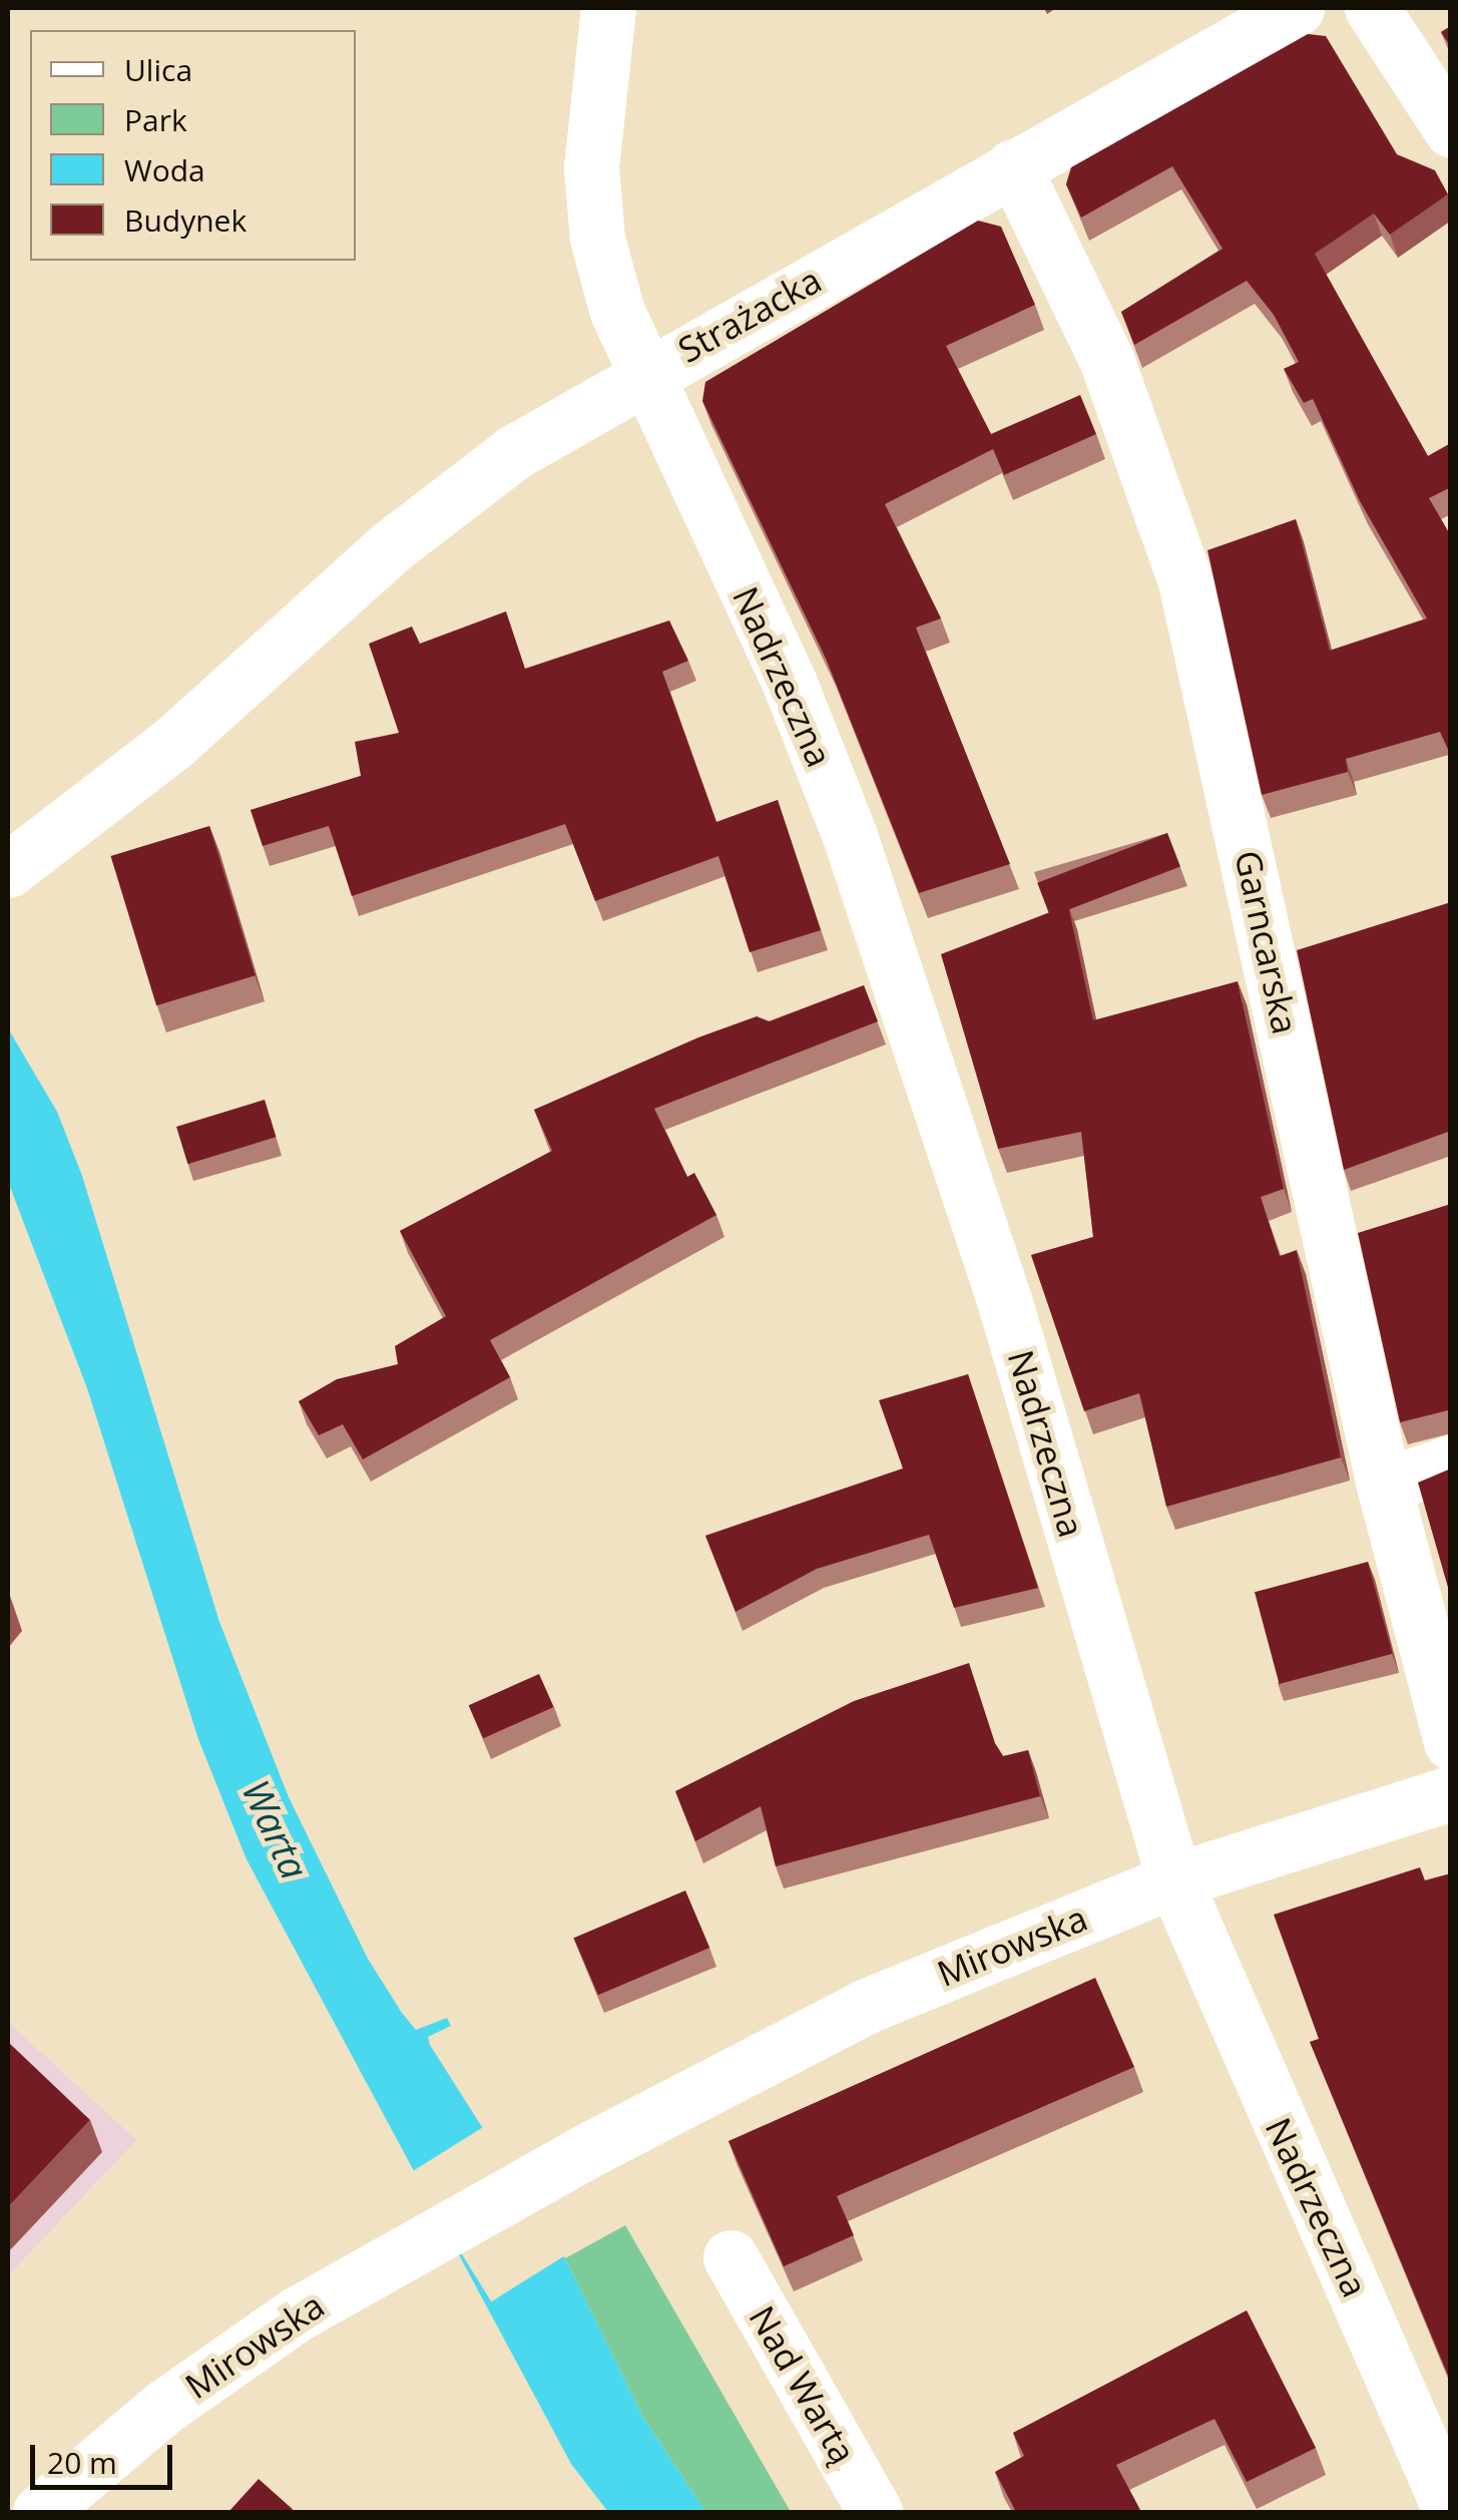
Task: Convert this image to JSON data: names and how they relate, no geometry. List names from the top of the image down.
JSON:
{
  "streets": {
    "street": [
      "Strażacka",
      "Nadrzeczna",
      "Garncarska",
      "Mirowska",
      "Nad Wartą"
    ]
  },
  "crossings": [
    ["Strażacka", "Nadrzeczna"],
    ["Strażacka", "Garncarska"],
    ["Nadrzeczna", "Mirowska"]
  ],
  "water": ["Warta"],
  "legend": [
    "Ulica",
    "Park",
    "Woda",
    "Budynek"
  ],
  "scale_bar": "20 m"
}
